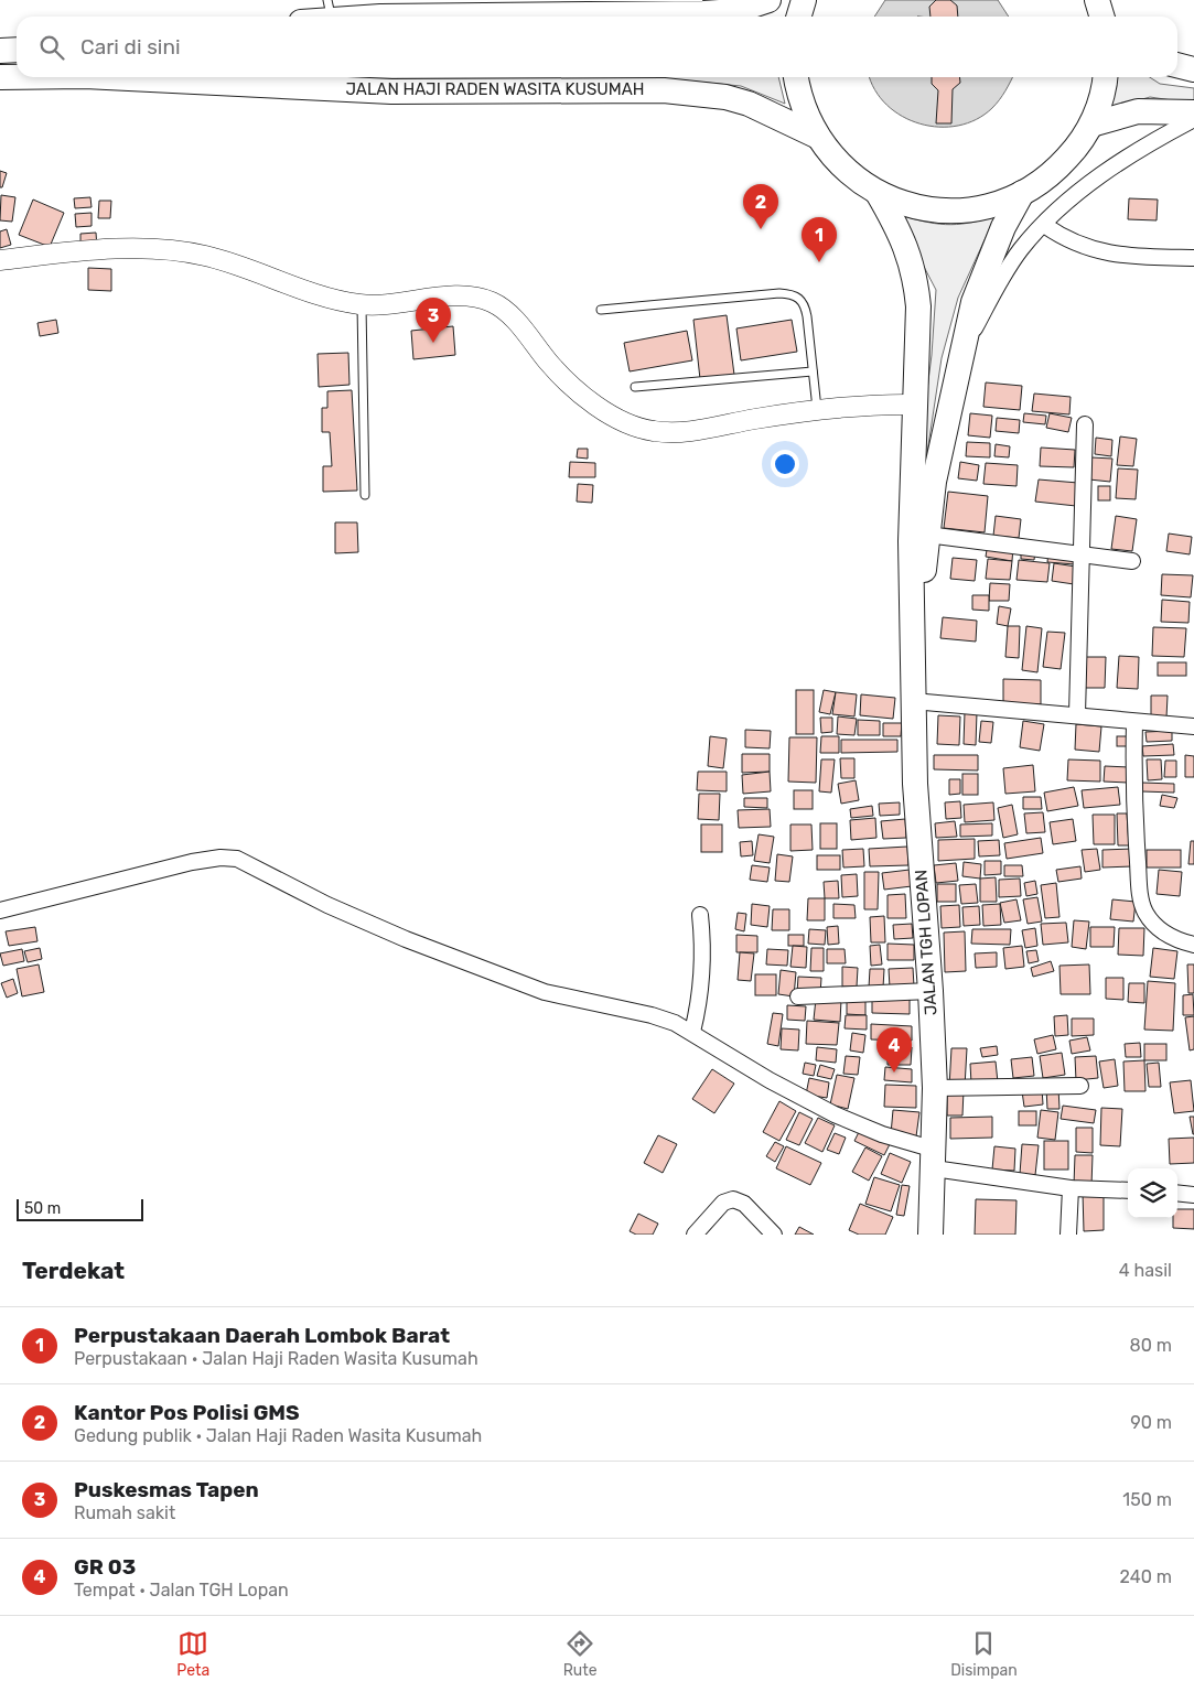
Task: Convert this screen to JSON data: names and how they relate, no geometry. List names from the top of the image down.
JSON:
{
  "streets": {
    "highway": ["JALAN HAJI RADEN WASITA KUSUMAH", "JALAN TGH LOPAN"]
  },
  "scale_bar": "50 m",
  "page": {
    "search": "Cari di sini",
    "pins": [
      "2",
      "1",
      "3",
      "4"
    ],
    "scale": "50 m",
    "heading": ["Terdekat", "4 hasil"],
    "list": [
      {
        "mark": "1",
        "name": "Perpustakaan Daerah Lombok Barat",
        "note": "Perpustakaan · Jalan Haji Raden Wasita Kusumah",
        "value": "80 m"
      },
      {
        "mark": "2",
        "name": "Kantor Pos Polisi GMS",
        "note": "Gedung publik · Jalan Haji Raden Wasita Kusumah",
        "value": "90 m"
      },
      {
        "mark": "3",
        "name": "Puskesmas Tapen",
        "note": "Rumah sakit",
        "value": "150 m"
      },
      {
        "mark": "4",
        "name": "GR 03",
        "note": "Tempat · Jalan TGH Lopan",
        "value": "240 m"
      }
    ],
    "nav": ["Peta", "Rute", "Disimpan"]
  }
}
